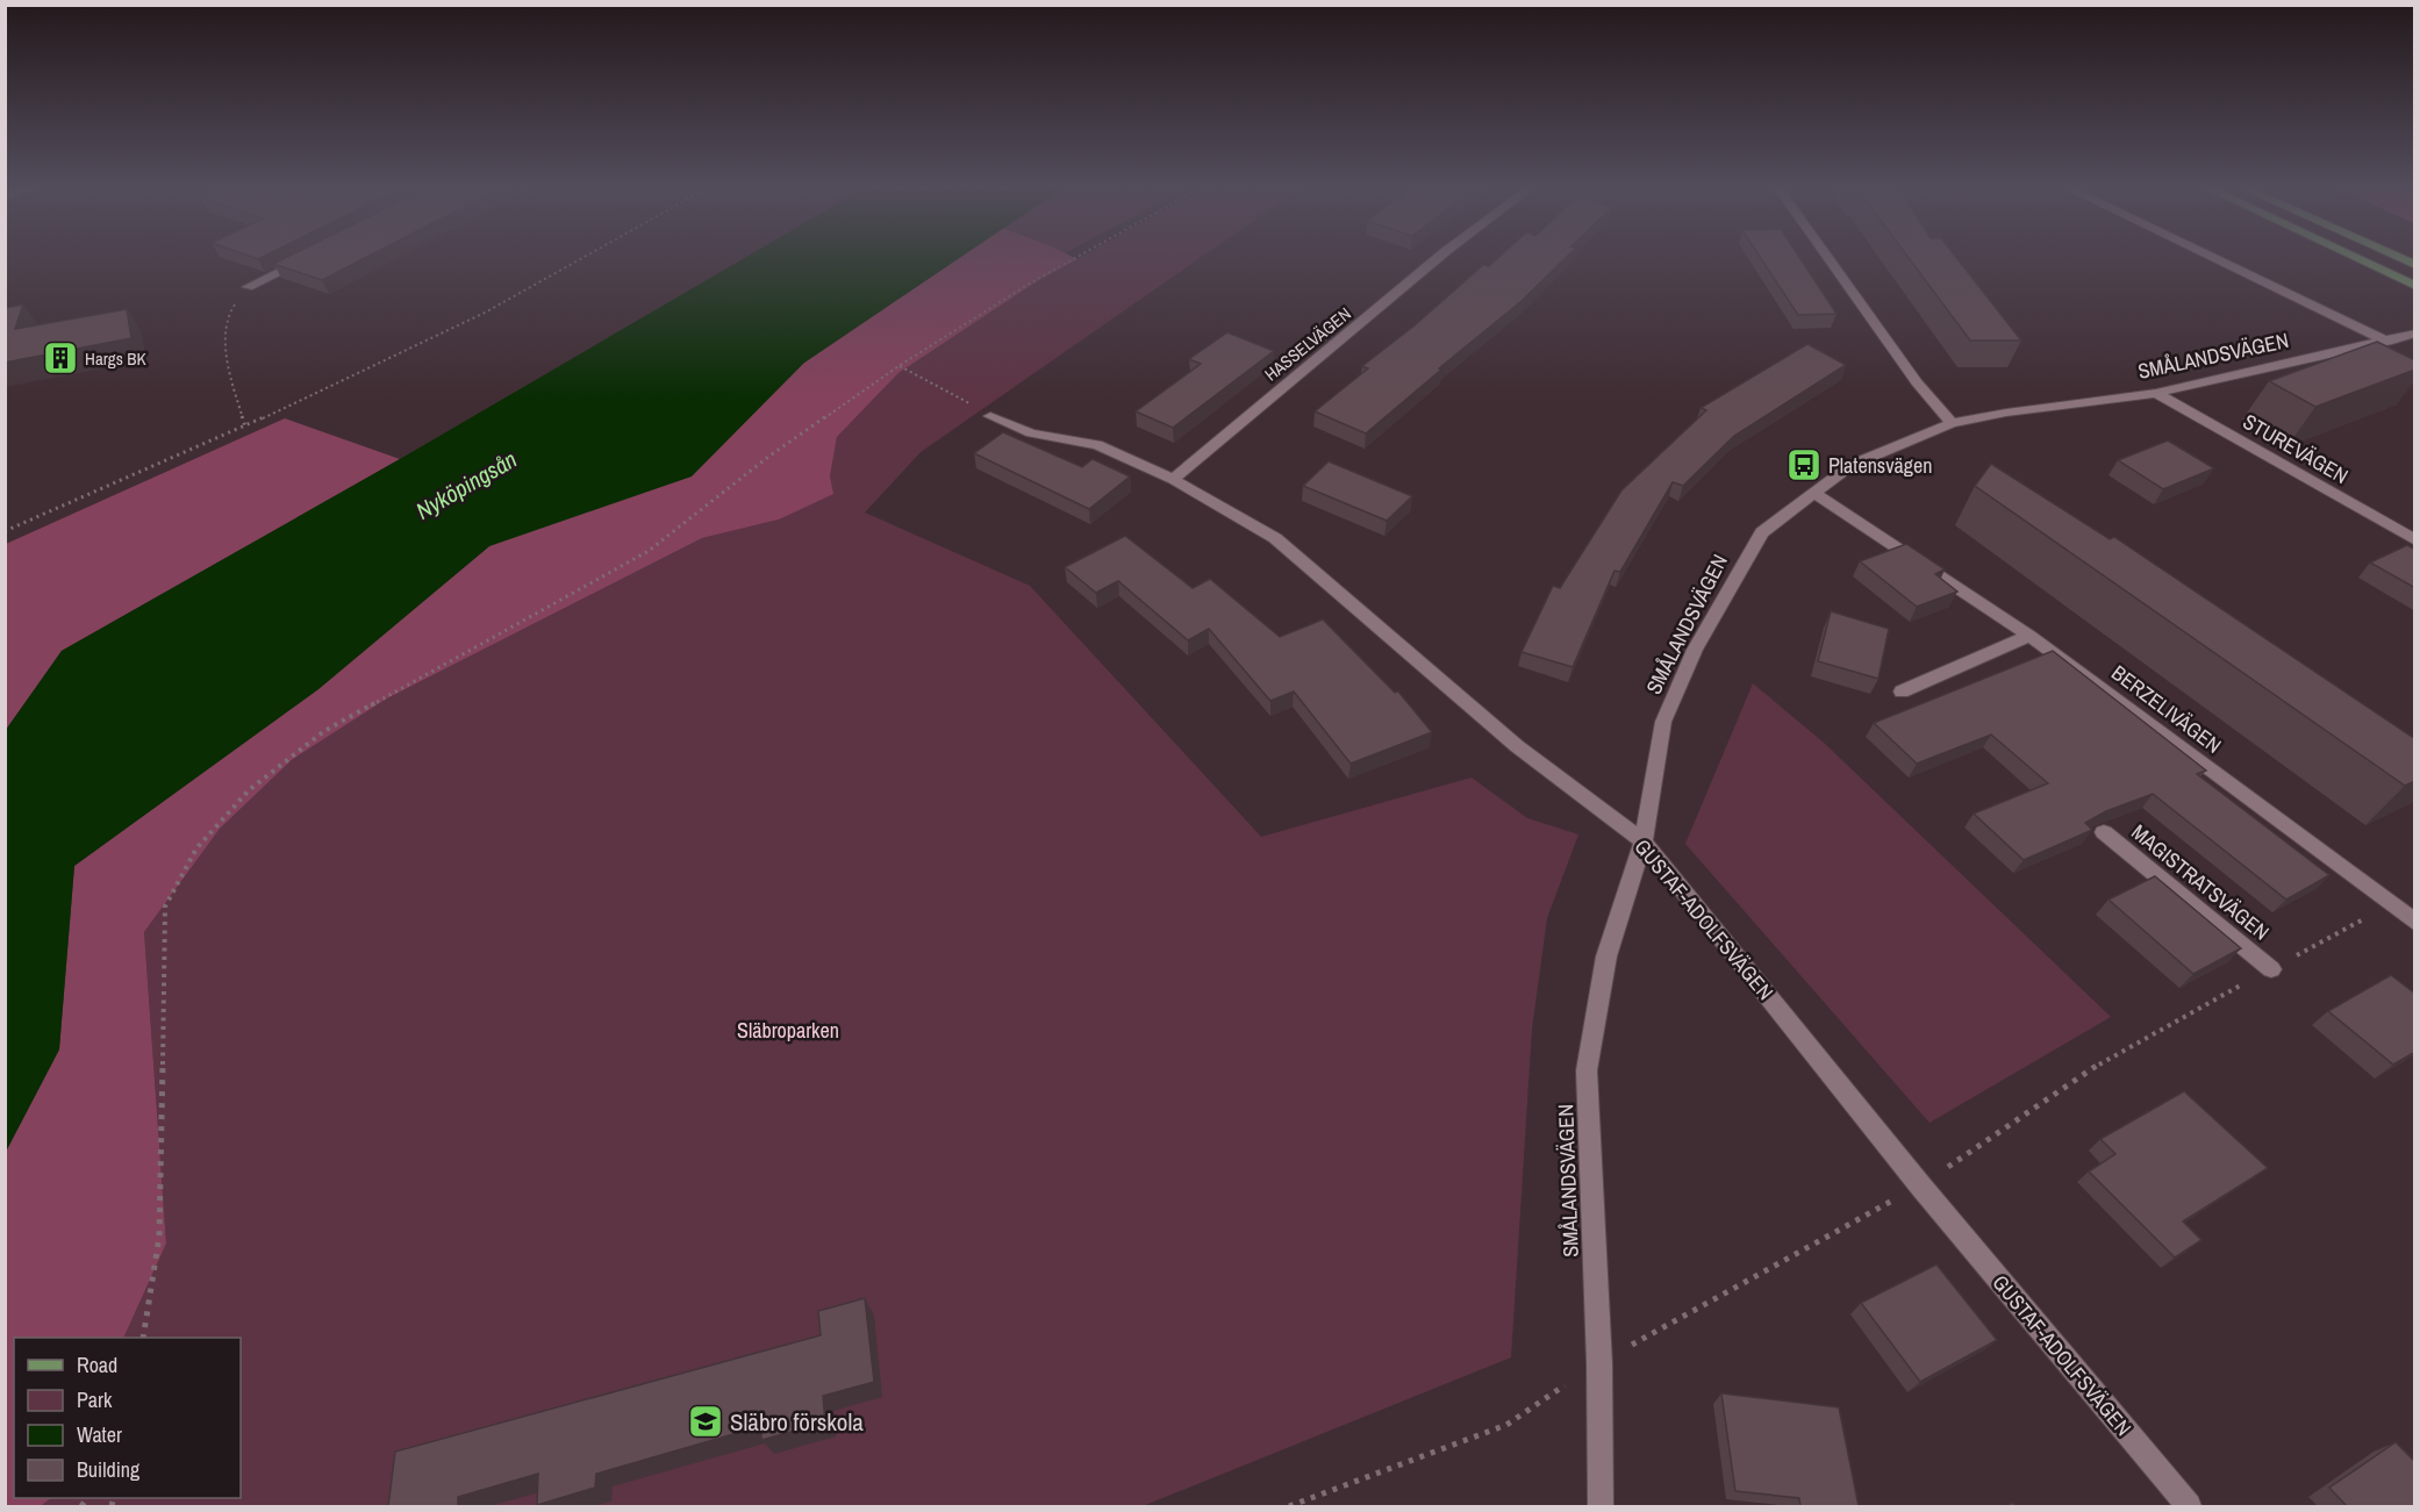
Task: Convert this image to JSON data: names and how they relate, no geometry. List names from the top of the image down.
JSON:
{
  "streets": {
    "street": [
      "HASSELVÄGEN",
      "SMÅLANDSVÄGEN",
      "STUREVÄGEN",
      "BERZELIVÄGEN",
      "MAGISTRATSVÄGEN",
      "GUSTAF-ADOLFSVÄGEN"
    ]
  },
  "crossings": [
    ["HASSELVÄGEN", "GUSTAF-ADOLFSVÄGEN"],
    ["SMÅLANDSVÄGEN", "STUREVÄGEN"],
    ["SMÅLANDSVÄGEN", "BERZELIVÄGEN"],
    ["SMÅLANDSVÄGEN", "GUSTAF-ADOLFSVÄGEN"],
    ["BERZELIVÄGEN", "MAGISTRATSVÄGEN"]
  ],
  "water": ["Nyköpingsån"],
  "parks": ["Släbroparken"],
  "places": {
    "building": ["Hargs BK"],
    "bus stop": ["Platensvägen"],
    "school or university": ["Släbro förskola"]
  },
  "legend": [
    "Road",
    "Park",
    "Water",
    "Building"
  ]
}
